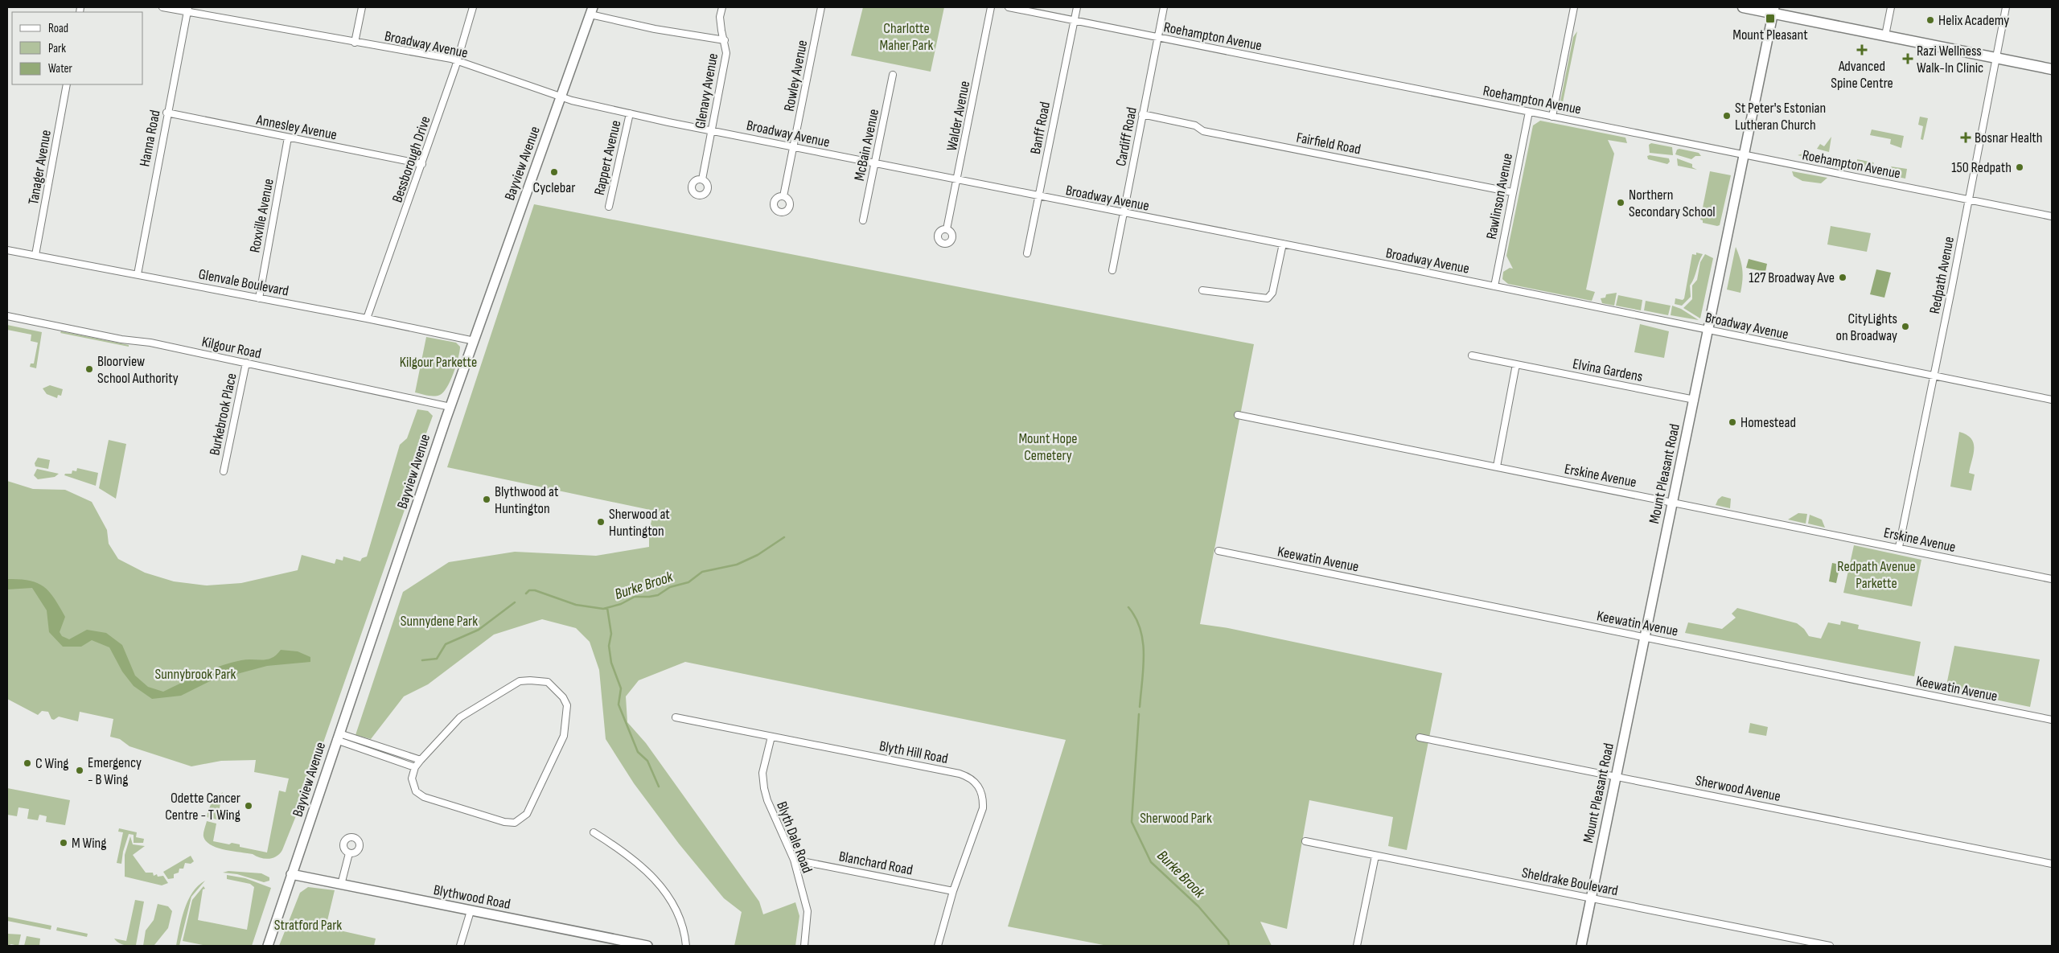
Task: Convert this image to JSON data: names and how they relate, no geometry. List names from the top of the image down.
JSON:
{
  "streets": {
    "main road": ["Bayview Avenue", "Mount Pleasant Road", "Blythwood Road"],
    "street": [
      "Roehampton Avenue",
      "Broadway Avenue",
      "Rowley Avenue",
      "Glenavy Avenue",
      "Walder Avenue",
      "Annesley Avenue",
      "Banff Road",
      "Cardiff Road",
      "Hanna Road",
      "Fairfield Road",
      "McBain Avenue",
      "Rappert Avenue",
      "Bessborough Drive",
      "Tanager Avenue",
      "Rawlinson Avenue",
      "Roxville Avenue",
      "Redpath Avenue",
      "Glenvale Boulevard",
      "Kilgour Road",
      "Elvina Gardens",
      "Burkebrook Place",
      "Erskine Avenue",
      "Keewatin Avenue",
      "Blyth Hill Road",
      "Sherwood Avenue",
      "Blyth Dale Road",
      "Blanchard Road",
      "Sheldrake Boulevard"
    ]
  },
  "crossings": [
    ["Roehampton Avenue", "Banff Road"],
    ["Roehampton Avenue", "Cardiff Road"],
    ["Roehampton Avenue", "Rawlinson Avenue"],
    ["Roehampton Avenue", "Redpath Avenue"],
    ["Roehampton Avenue", "Mount Pleasant Road"],
    ["Broadway Avenue", "Rowley Avenue"],
    ["Broadway Avenue", "Glenavy Avenue"],
    ["Broadway Avenue", "Walder Avenue"],
    ["Broadway Avenue", "Banff Road"],
    ["Broadway Avenue", "Cardiff Road"],
    ["Broadway Avenue", "Hanna Road"],
    ["Broadway Avenue", "McBain Avenue"],
    ["Broadway Avenue", "Rappert Avenue"],
    ["Broadway Avenue", "Bessborough Drive"],
    ["Broadway Avenue", "Bayview Avenue"],
    ["Broadway Avenue", "Rawlinson Avenue"],
    ["Broadway Avenue", "Redpath Avenue"],
    ["Broadway Avenue", "Mount Pleasant Road"],
    ["Annesley Avenue", "Hanna Road"],
    ["Annesley Avenue", "Bessborough Drive"],
    ["Annesley Avenue", "Roxville Avenue"],
    ["Cardiff Road", "Fairfield Road"],
    ["Hanna Road", "Glenvale Boulevard"],
    ["Fairfield Road", "Rawlinson Avenue"],
    ["Bessborough Drive", "Glenvale Boulevard"],
    ["Bayview Avenue", "Glenvale Boulevard"],
    ["Bayview Avenue", "Kilgour Road"],
    ["Bayview Avenue", "Blythwood Road"],
    ["Tanager Avenue", "Glenvale Boulevard"],
    ["Roxville Avenue", "Glenvale Boulevard"],
    ["Redpath Avenue", "Erskine Avenue"],
    ["Kilgour Road", "Burkebrook Place"],
    ["Elvina Gardens", "Mount Pleasant Road"],
    ["Mount Pleasant Road", "Erskine Avenue"],
    ["Mount Pleasant Road", "Keewatin Avenue"],
    ["Mount Pleasant Road", "Sherwood Avenue"],
    ["Mount Pleasant Road", "Sheldrake Boulevard"],
    ["Blyth Hill Road", "Blyth Dale Road"],
    ["Blyth Hill Road", "Blanchard Road"],
    ["Blyth Dale Road", "Blanchard Road"]
  ],
  "water": ["Burke Brook"],
  "parks": [
    "Charlotte Maher Park",
    "Kilgour Parkette",
    "Mount Hope Cemetery",
    "Redpath Avenue Parkette",
    "Sunnydene Park",
    "Sunnybrook Park",
    "Sherwood Park",
    "Stratford Park"
  ],
  "places": {
    "transit": ["Mount Pleasant"],
    "other": [
      "Helix Academy",
      "St Peter's Estonian Lutheran Church",
      "150 Redpath",
      "Cyclebar",
      "Northern Secondary School",
      "127 Broadway Ave",
      "CityLights on Broadway",
      "Bloorview School Authority",
      "Homestead",
      "Blythwood at Huntington",
      "Sherwood at Huntington",
      "C Wing",
      "Emergency - B Wing",
      "Odette Cancer Centre - T Wing",
      "M Wing"
    ],
    "health": ["Advanced Spine Centre", "Razi Wellness Walk-In Clinic", "Bosnar Health"]
  },
  "legend": ["Road", "Park", "Water"]
}
